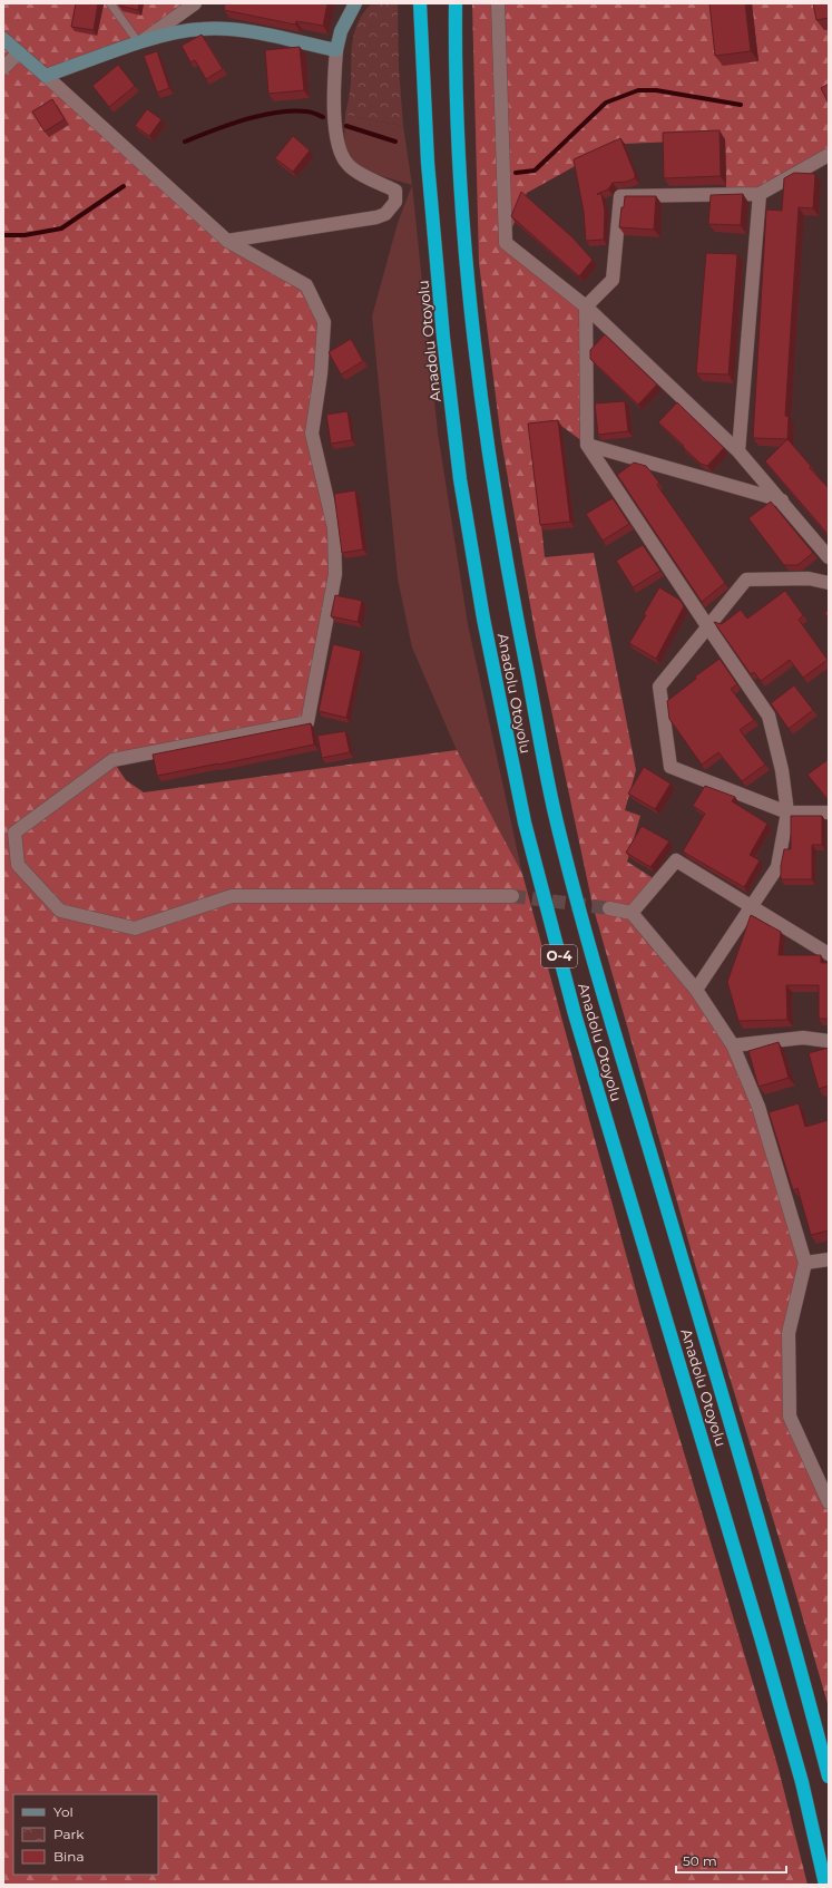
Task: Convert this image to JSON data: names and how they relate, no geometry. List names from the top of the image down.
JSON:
{
  "streets": {
    "highway": ["Anadolu Otoyolu", "O-4"]
  },
  "legend": ["Yol", "Park", "Bina"],
  "scale_bar": "50 m"
}
